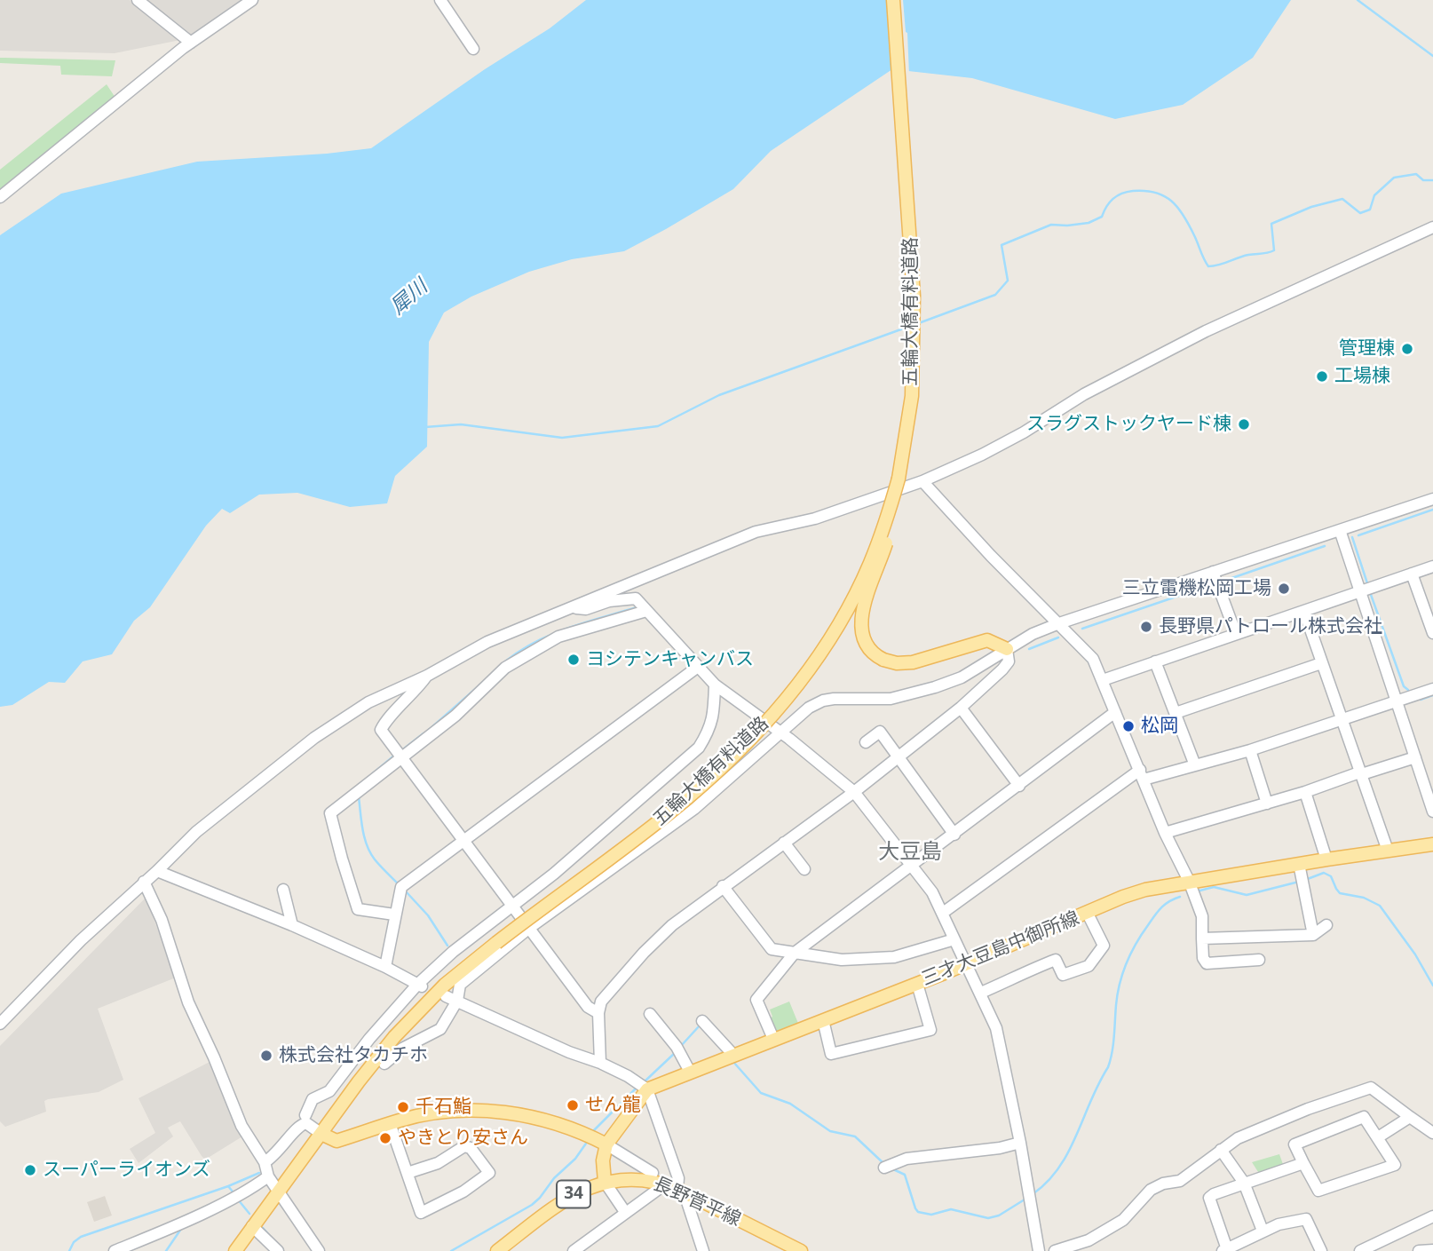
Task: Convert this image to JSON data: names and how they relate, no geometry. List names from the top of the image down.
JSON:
{
  "streets": {
    "main road": [
      "五輪大橋有料道路",
      "三才大豆島中御所線",
      "34",
      "長野菅平線"
    ]
  },
  "districts": ["大豆島"],
  "water": ["犀川"],
  "places": [
    "管理棟",
    "工場棟",
    "スラグストックヤード棟",
    "三立電機松岡工場",
    "長野県パトロール株式会社",
    "ヨシテンキャンバス",
    "松岡",
    "株式会社タカチホ",
    "せん龍",
    "千石鮨",
    "やきとり安さん",
    "スーパーライオンズ"
  ]
}
